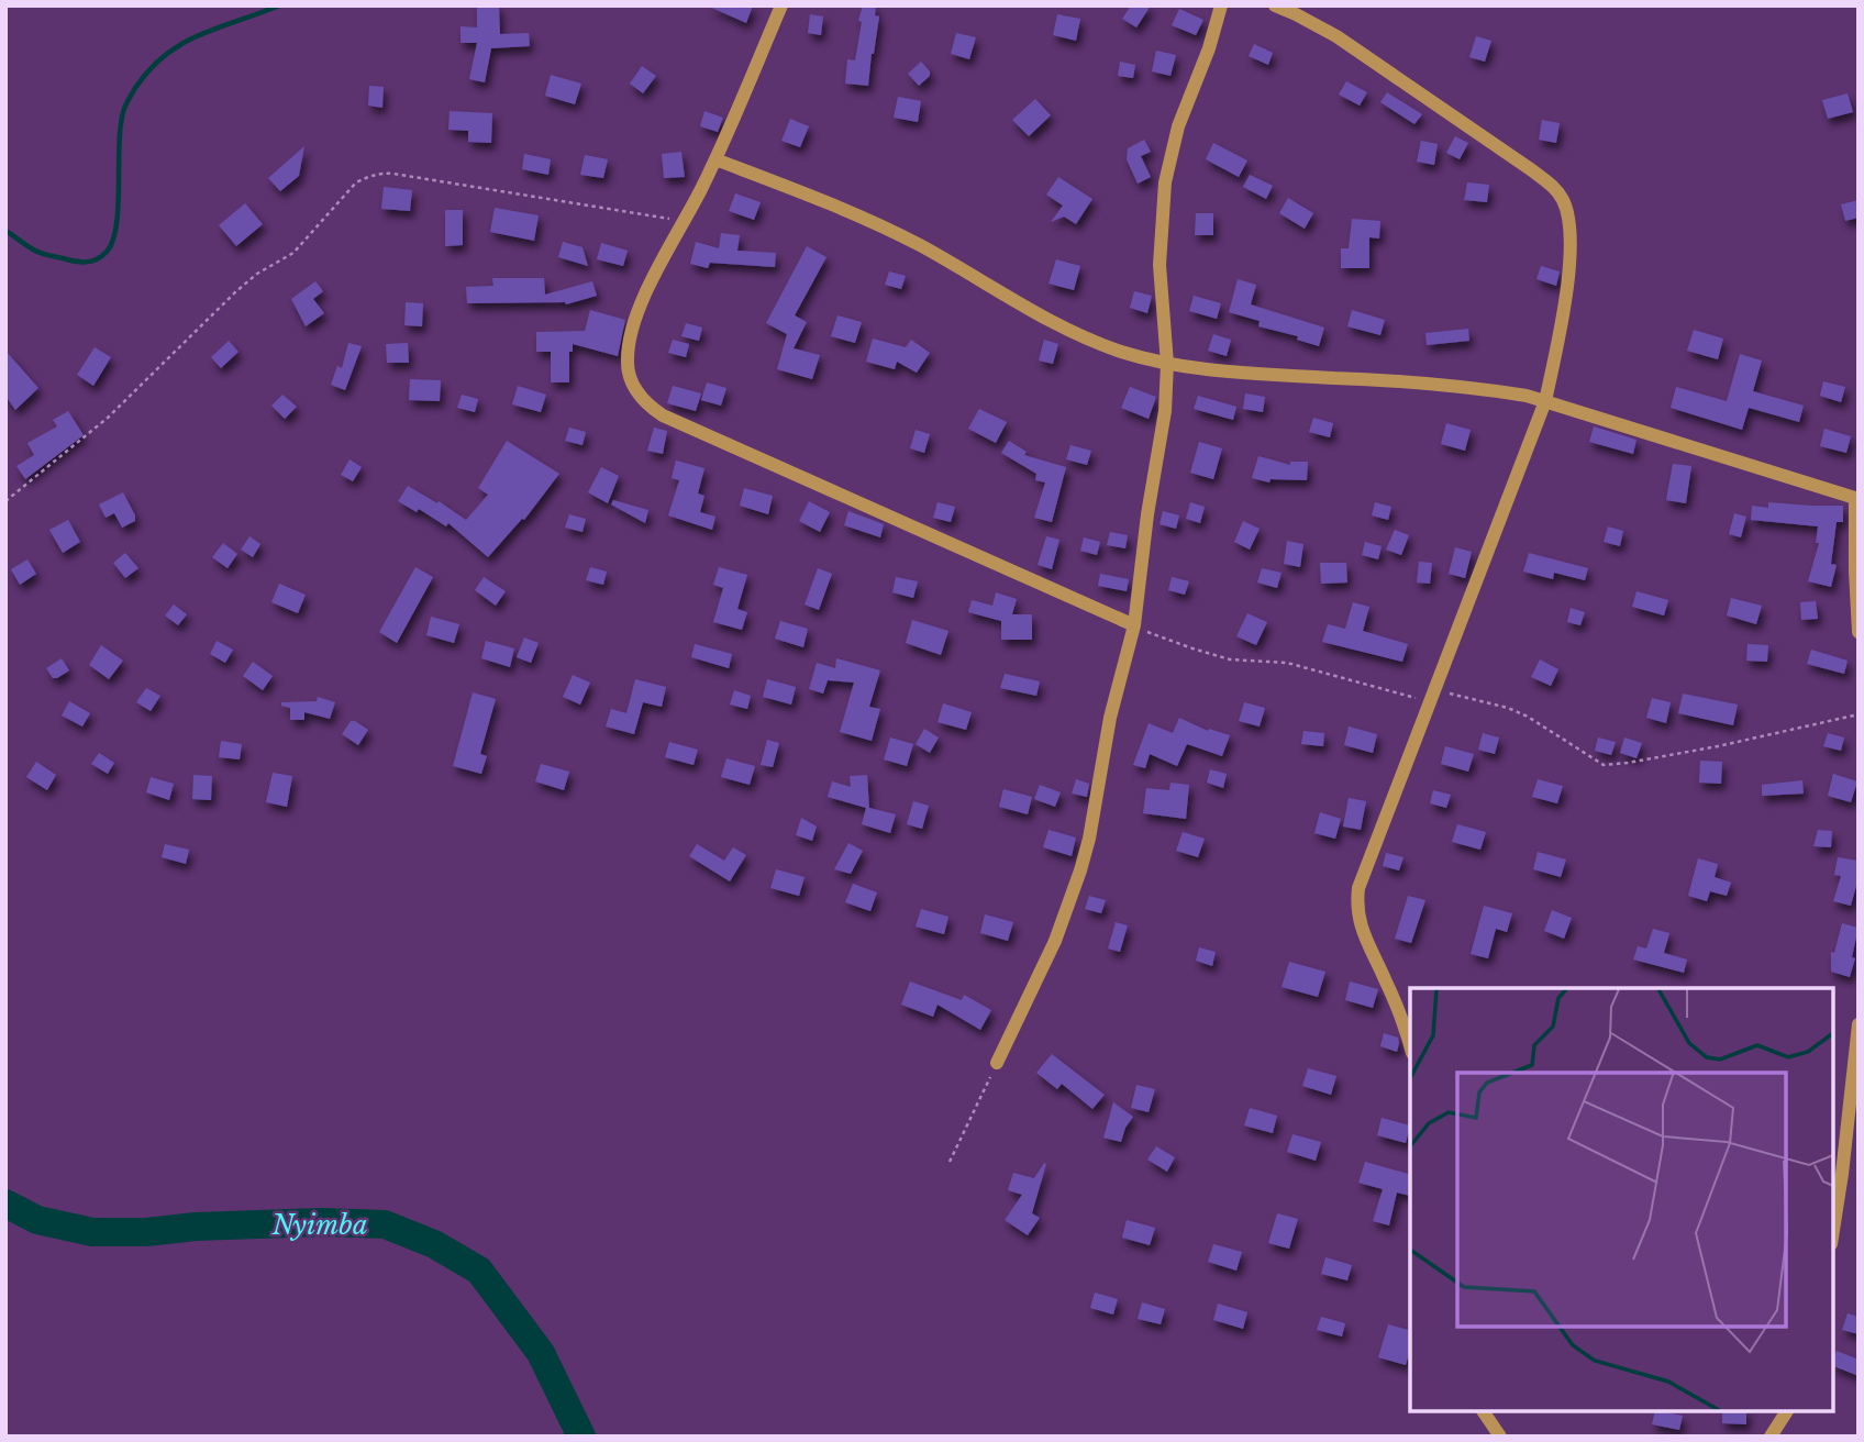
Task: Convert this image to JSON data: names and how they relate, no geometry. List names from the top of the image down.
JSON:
{
  "water": ["Nyimba"]
}
